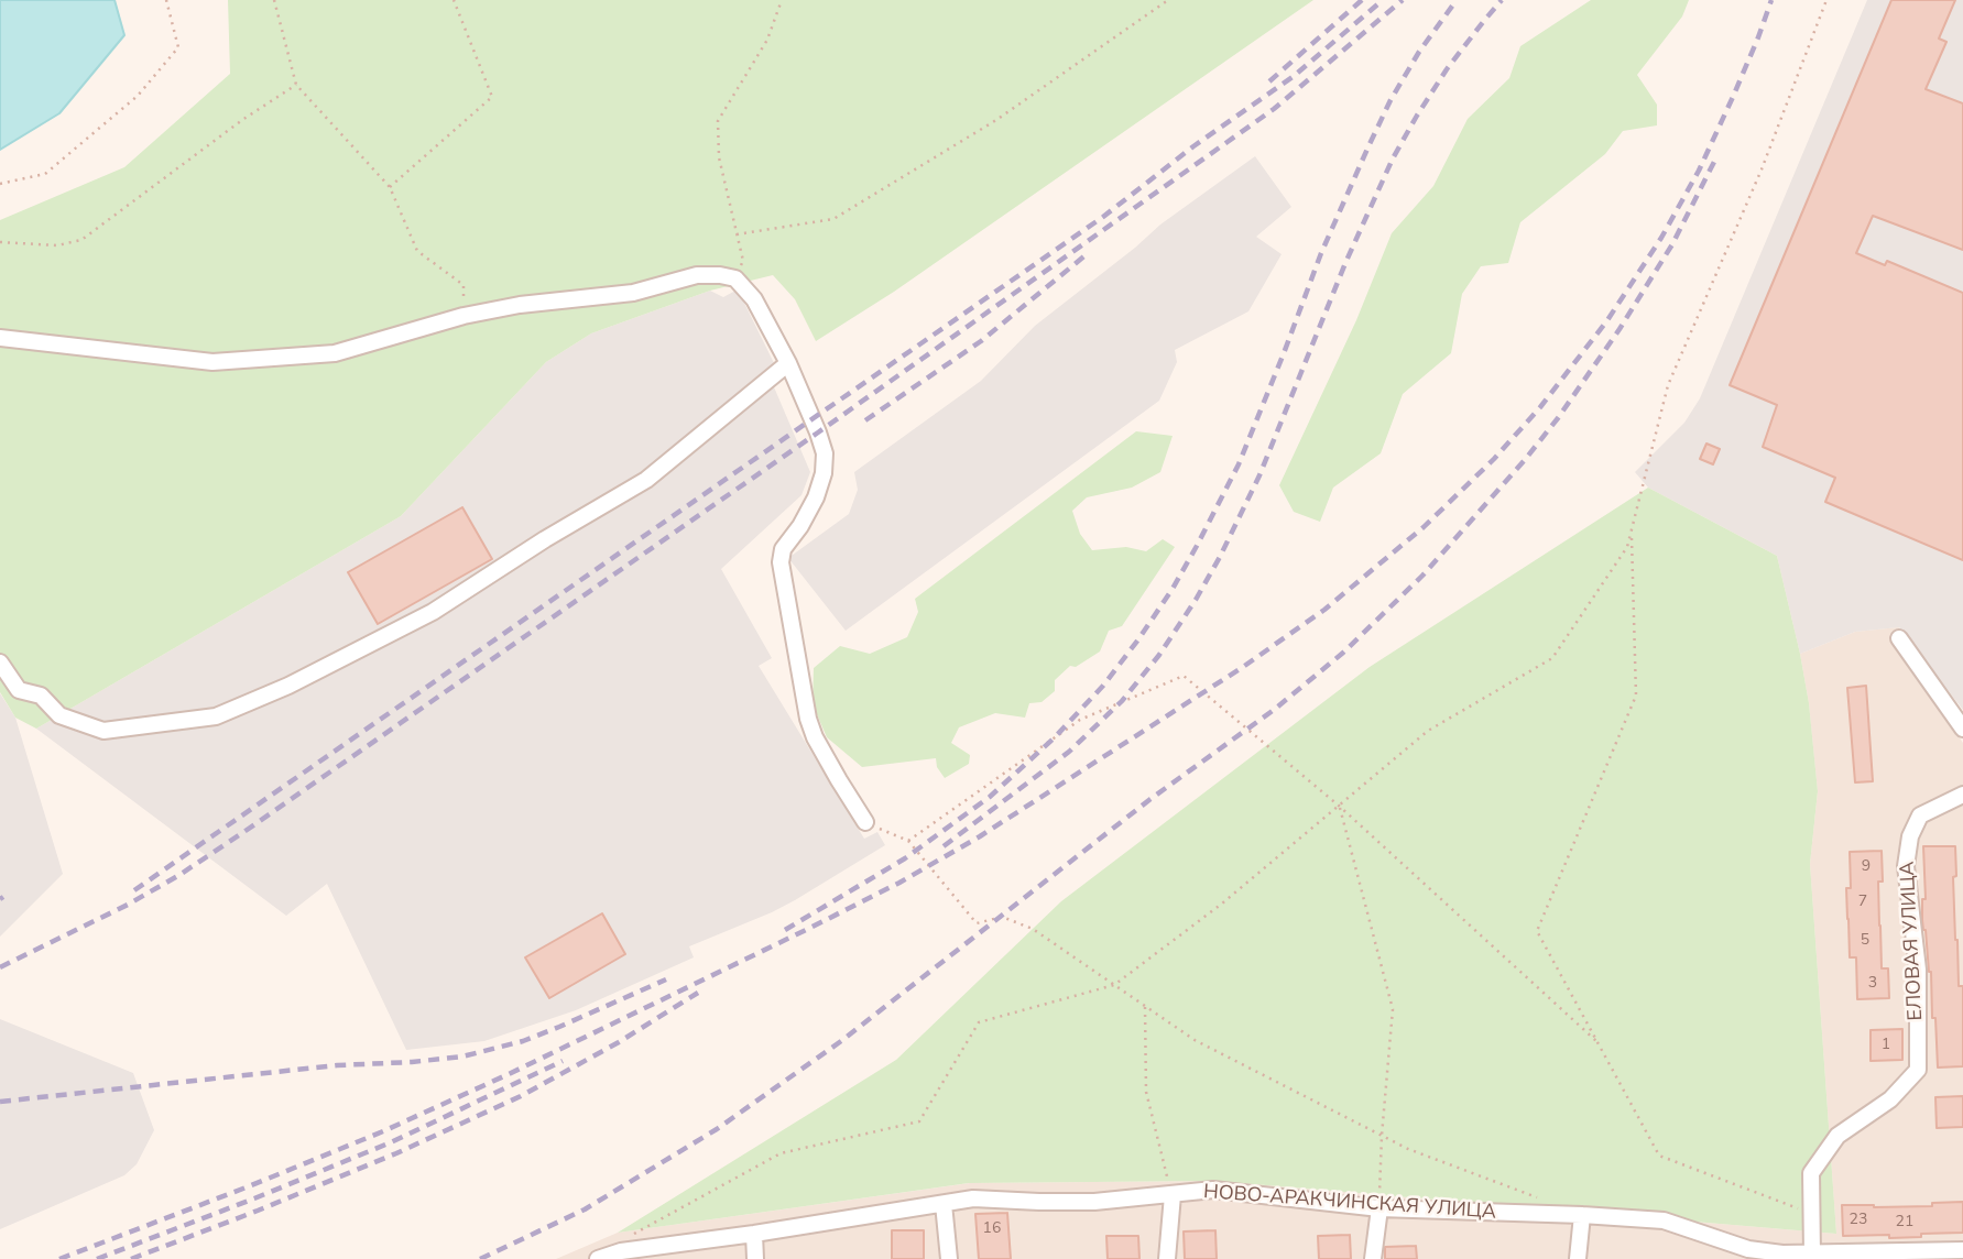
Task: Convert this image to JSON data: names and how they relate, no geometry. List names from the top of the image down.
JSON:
{
  "streets": {
    "street": ["ЕЛОВАЯ УЛИЦА", "НОВО-АРАКЧИНСКАЯ УЛИЦА"]
  },
  "crossings": [
    ["ЕЛОВАЯ УЛИЦА", "НОВО-АРАКЧИНСКАЯ УЛИЦА"]
  ],
  "house_numbers": [
    "9",
    "7",
    "5",
    "3",
    "1",
    "23",
    "21",
    "16"
  ]
}
